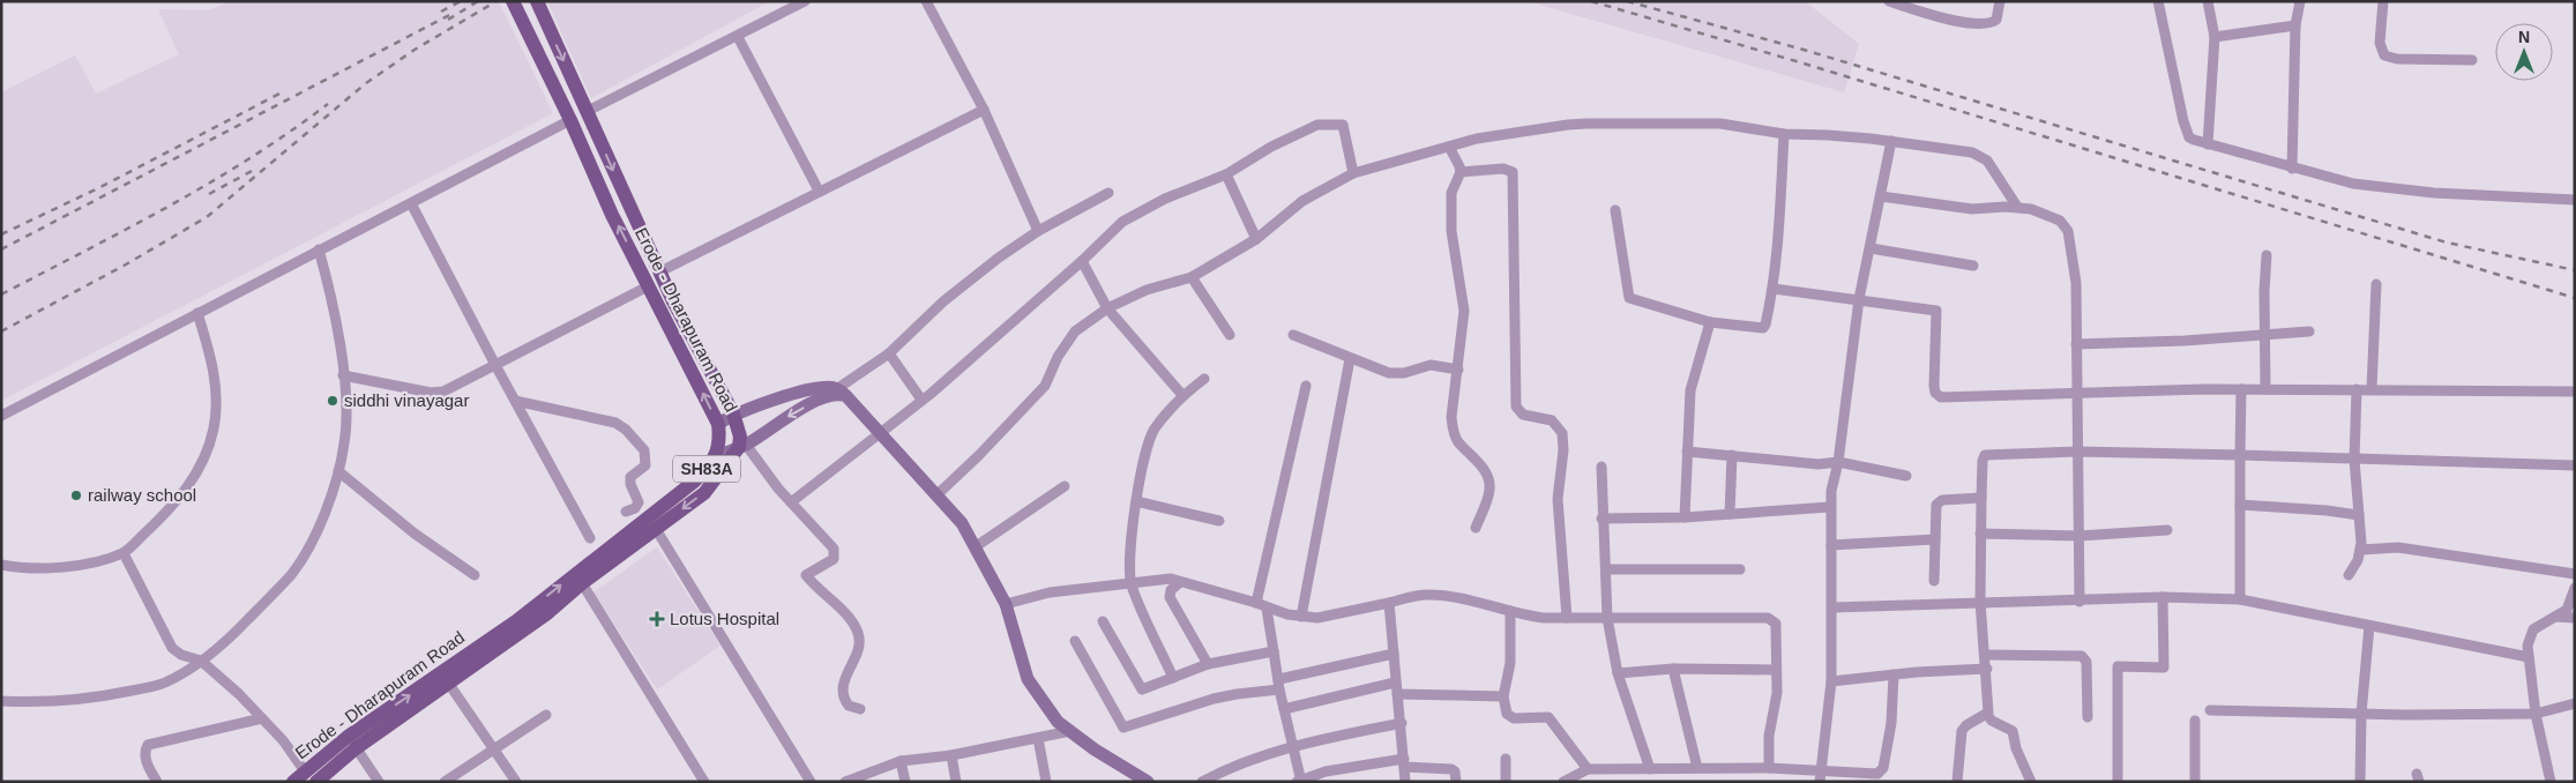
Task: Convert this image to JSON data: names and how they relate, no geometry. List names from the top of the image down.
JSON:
{
  "streets": {
    "main road": ["Erode - Dharapuram Road", "SH83A"]
  },
  "places": {
    "other": ["siddhi vinayagar", "railway school"],
    "health": ["Lotus Hospital"]
  },
  "north": "top"
}
